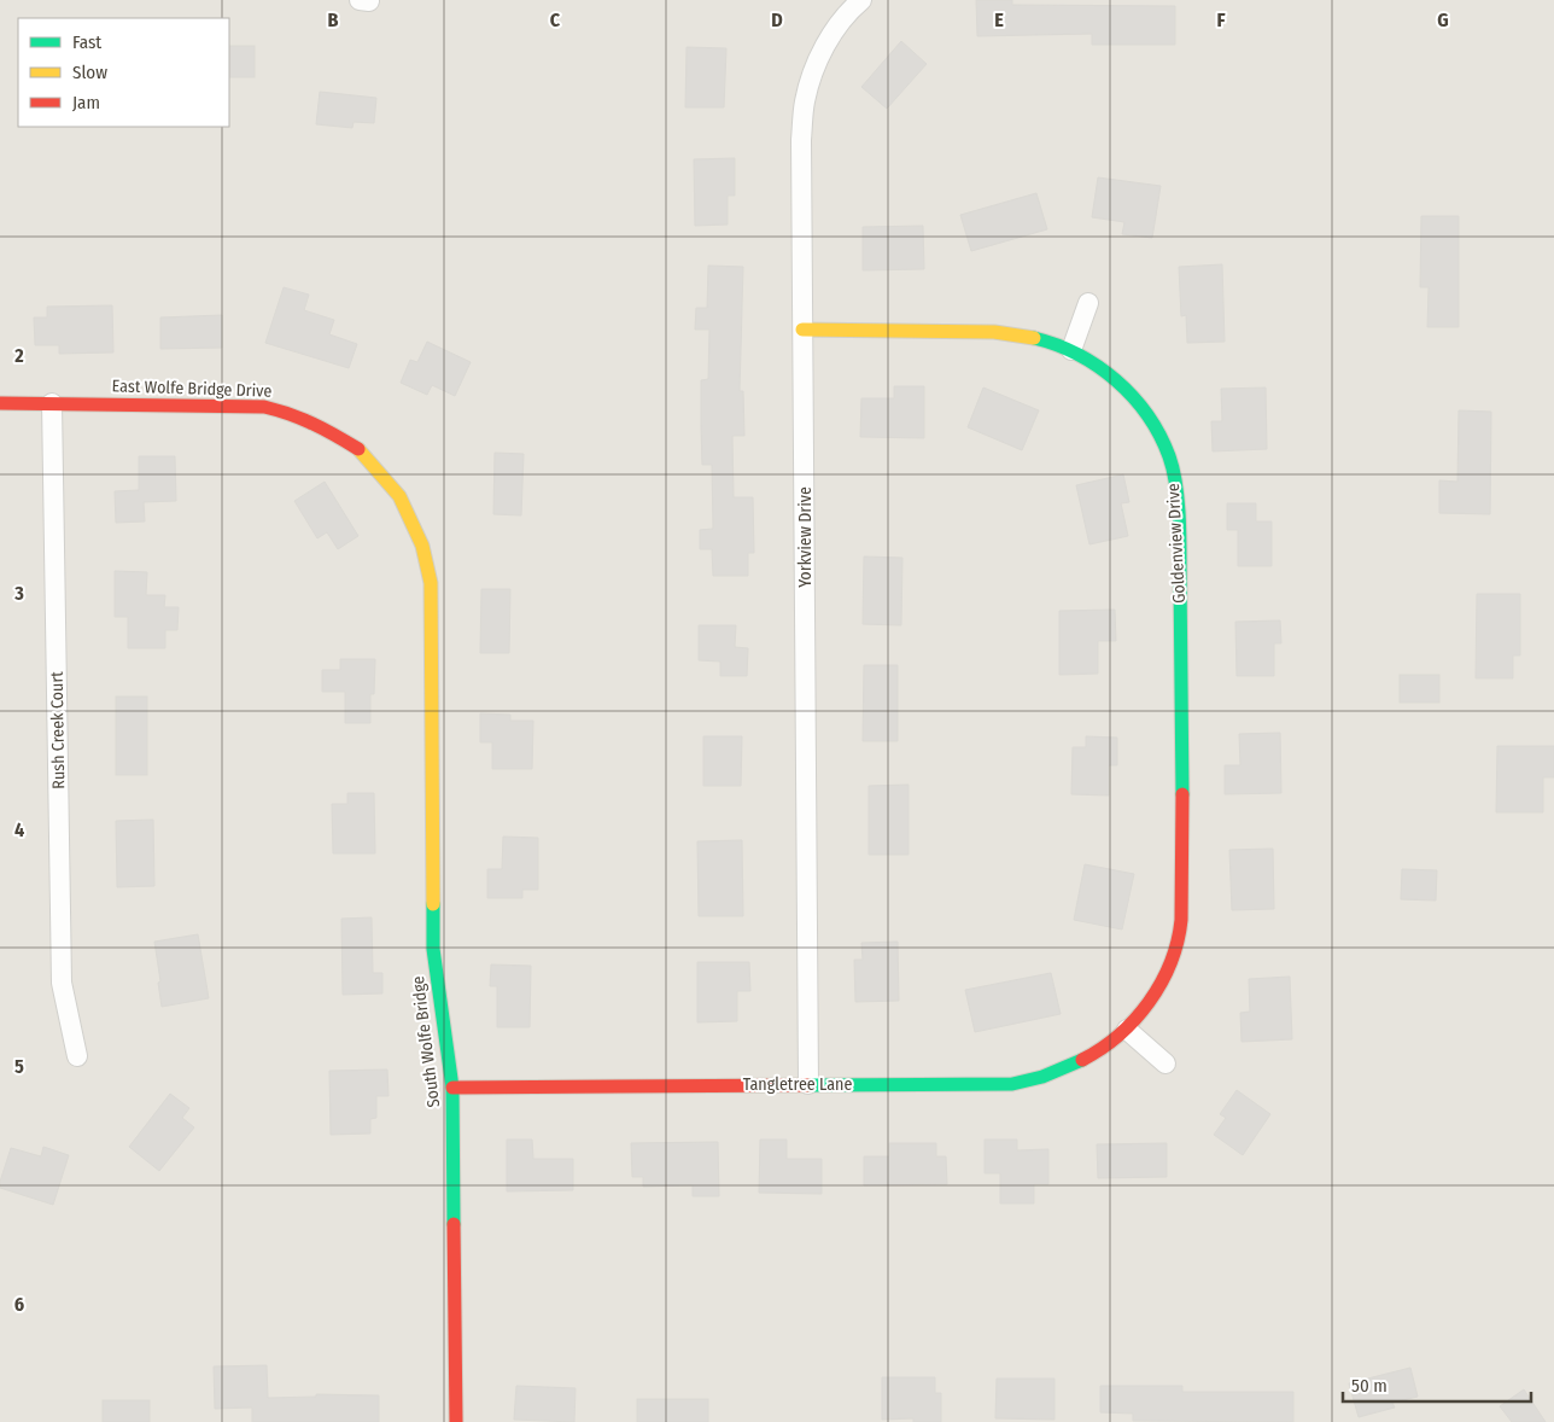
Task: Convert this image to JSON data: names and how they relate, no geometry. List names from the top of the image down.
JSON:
{
  "streets": {
    "street": [
      "East Wolfe Bridge Drive",
      "Yorkview Drive",
      "Goldenview Drive",
      "Rush Creek Court",
      "South Wolfe Bridge",
      "Tangletree Lane"
    ]
  },
  "crossings": [
    ["East Wolfe Bridge Drive", "Rush Creek Court"],
    ["East Wolfe Bridge Drive", "South Wolfe Bridge"],
    ["Yorkview Drive", "Goldenview Drive"],
    ["Yorkview Drive", "Tangletree Lane"],
    ["Goldenview Drive", "Tangletree Lane"],
    ["South Wolfe Bridge", "Tangletree Lane"]
  ],
  "legend": ["Fast", "Slow", "Jam"],
  "scale_bar": "50 m",
  "grid": {
    "columns": [
      "B",
      "C",
      "D",
      "E",
      "F",
      "G"
    ],
    "rows": [
      "2",
      "3",
      "4",
      "5",
      "6"
    ]
  }
}
